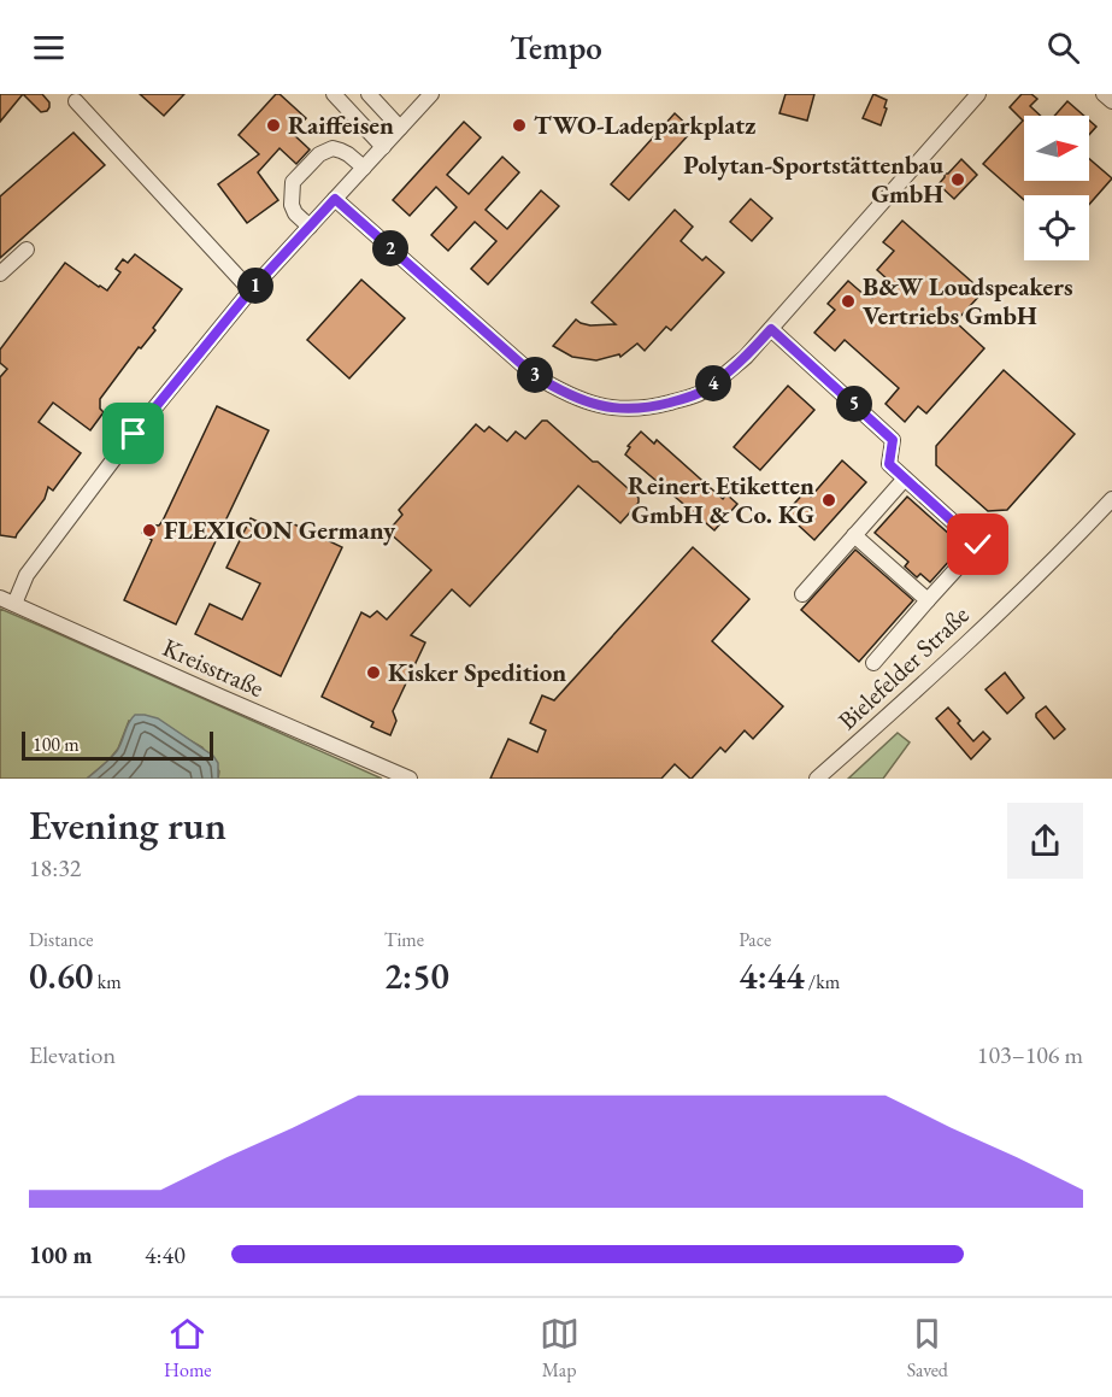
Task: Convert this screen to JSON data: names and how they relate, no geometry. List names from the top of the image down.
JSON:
{
  "streets": {
    "street": ["Kreisstraße", "Bielefelder Straße"]
  },
  "places": [
    "Raiffeisen",
    "TWO-Ladeparkplatz",
    "Polytan-Sportstättenbau GmbH",
    "B&W Loudspeakers Vertriebs GmbH",
    "Reinert Etiketten GmbH & Co. KG",
    "FLEXICON Germany",
    "Kisker Spedition"
  ],
  "scale_bar": "100 m",
  "north": "right",
  "page": {
    "header": "Tempo",
    "pins": [
      "2",
      "1",
      "3",
      "4",
      "5"
    ],
    "scale": "100 m",
    "heading": ["Evening run", "18:32"],
    "stats": [
      ["Distance", "0.60 km"],
      ["Time", "2:50"],
      ["Pace", "4:44 /km"]
    ],
    "chart": ["Elevation", "103–106 m"],
    "list": [
      {
        "name": "100 m",
        "note": "4:40"
      }
    ],
    "tabs": ["Home", "Map", "Saved"]
  }
}
